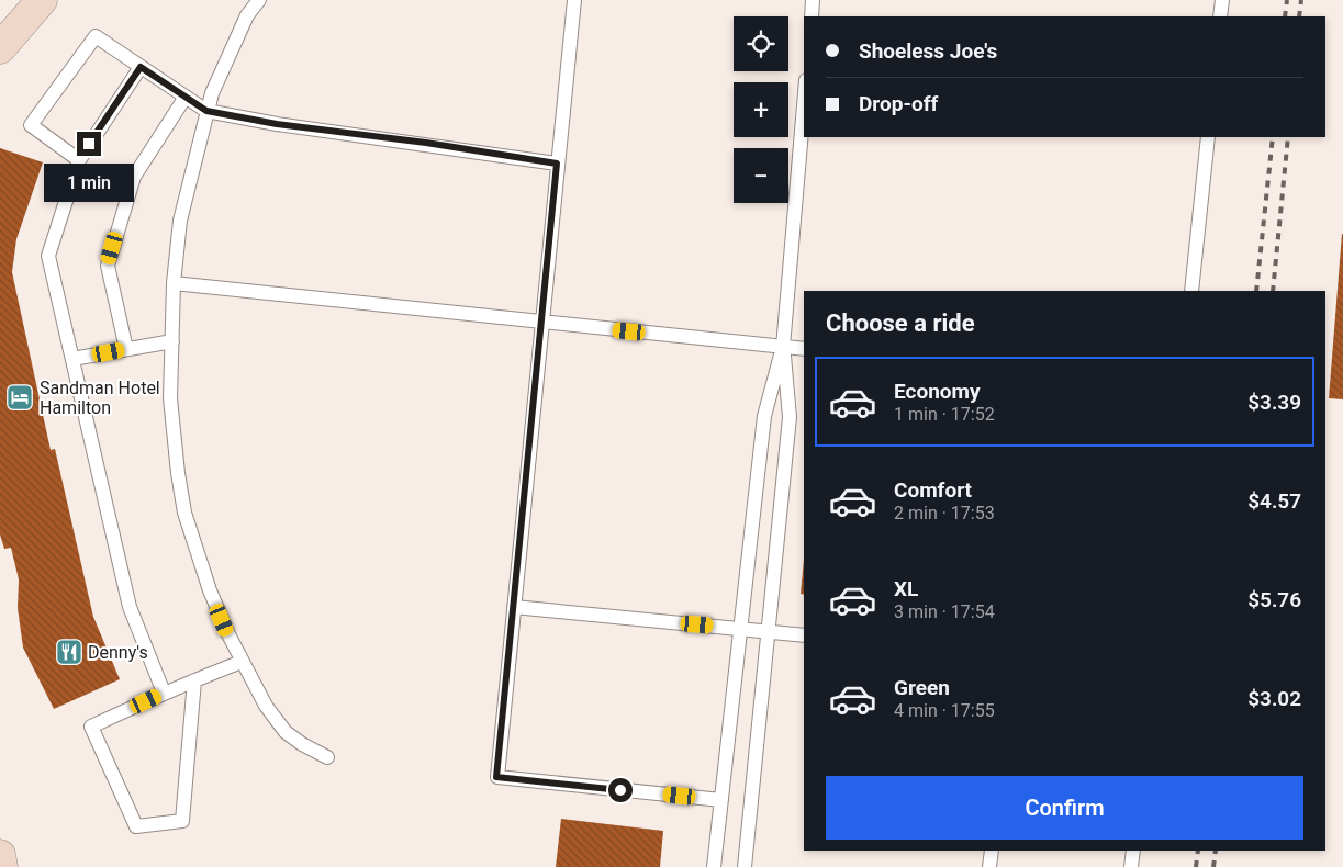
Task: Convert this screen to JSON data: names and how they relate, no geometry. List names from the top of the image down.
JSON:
{
  "places": {
    "hotel": ["Sandman Hotel Hamilton"],
    "restaurant": ["Denny's"]
  },
  "page": {
    "map_buttons": ["+", "−"],
    "banner": ["Shoeless Joe's", "Drop-off"],
    "bubble": "1 min",
    "heading": "Choose a ride",
    "list": [
      {
        "name": "Economy",
        "note": "1 min · 17:52",
        "value": "$3.39"
      },
      {
        "name": "Comfort",
        "note": "2 min · 17:53",
        "value": "$4.57"
      },
      {
        "name": "XL",
        "note": "3 min · 17:54",
        "value": "$5.76"
      },
      {
        "name": "Green",
        "note": "4 min · 17:55",
        "value": "$3.02"
      }
    ],
    "buttons": "Confirm"
  }
}
